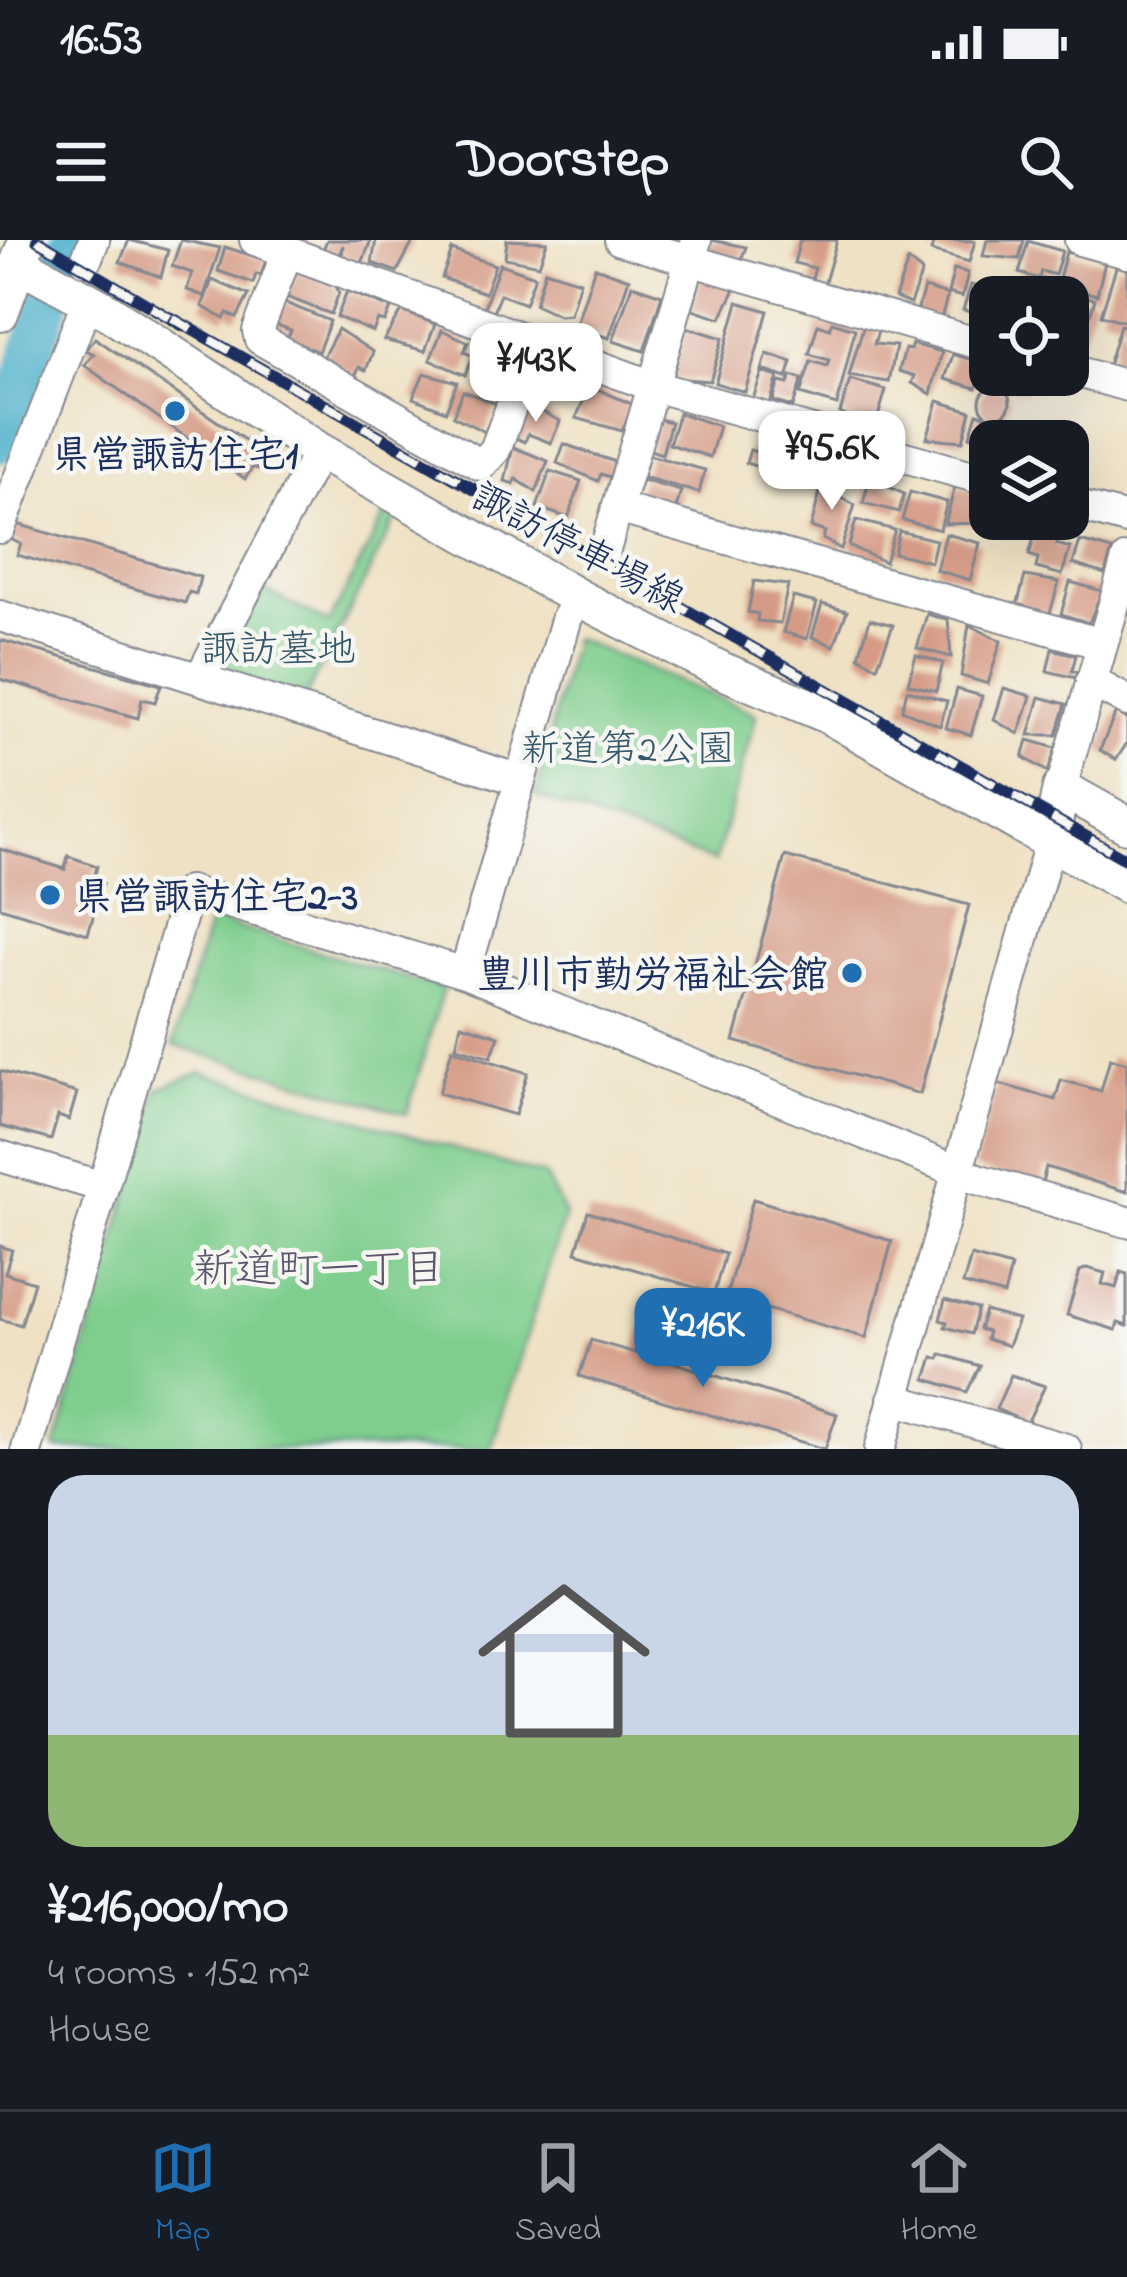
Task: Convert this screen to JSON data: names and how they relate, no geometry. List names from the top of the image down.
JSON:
{
  "streets": {
    "main road": ["諏訪停車場線"]
  },
  "districts": ["新道町一丁目"],
  "parks": ["諏訪墓地", "新道第2公園"],
  "places": ["県営諏訪住宅1", "県営諏訪住宅2-3", "豊川市勤労福祉会館"],
  "page": {
    "status": "16:53",
    "header": "Doorstep",
    "price": ["¥143K", "¥95.6K", "¥216K"],
    "list": [
      {
        "name": "¥216,000/mo",
        "note": "4 rooms · 152 m² · House"
      }
    ],
    "tabs": ["Map", "Saved", "Home"]
  }
}
